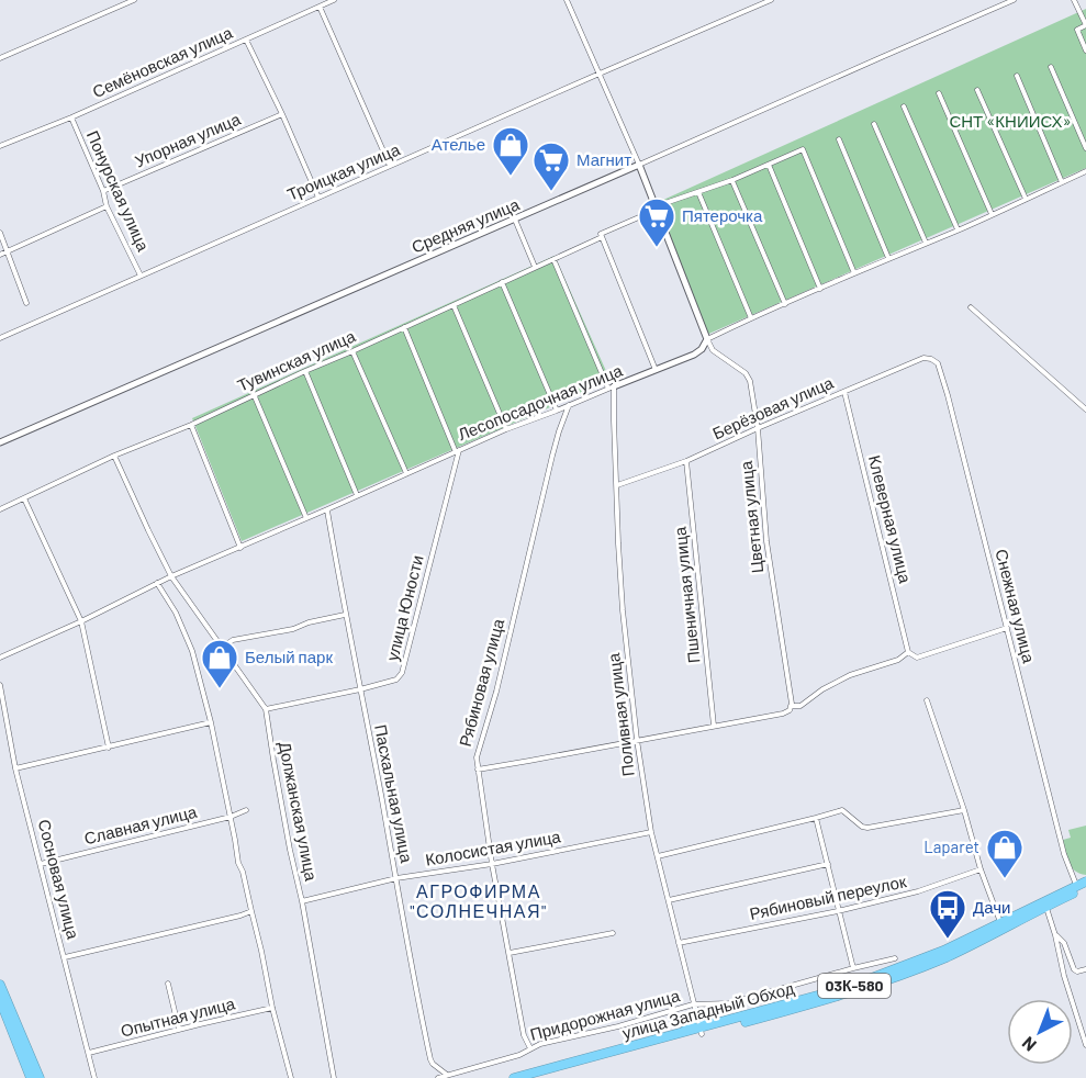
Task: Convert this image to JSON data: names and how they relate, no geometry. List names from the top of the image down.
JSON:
{
  "streets": {
    "highway": ["03К-580", "улица Западный Обход"],
    "street": [
      "Семёновская улица",
      "Упорная улица",
      "Троицкая улица",
      "Понурская улица",
      "Средняя улица",
      "Тувинская улица",
      "Лесопосадочная улица",
      "Берёзовая улица",
      "Цветная улица",
      "Клеверная улица",
      "Пшеничная улица",
      "Снежная улица",
      "улица Юности",
      "Рябиновая улица",
      "Поливная улица",
      "Пасхальная улица",
      "Должанская улица",
      "Славная улица",
      "Колосистая улица",
      "Сосновая улица",
      "Рябиновый переулок",
      "Придорожная улица",
      "Опытная улица"
    ]
  },
  "crossings": [
    ["Семёновская улица", "Понурская улица"],
    ["Упорная улица", "Понурская улица"],
    ["Троицкая улица", "Понурская улица"],
    ["Тувинская улица", "Лесопосадочная улица"],
    ["Тувинская улица", "Должанская улица"],
    ["Лесопосадочная улица", "Цветная улица"],
    ["Лесопосадочная улица", "улица Юности"],
    ["Лесопосадочная улица", "Рябиновая улица"],
    ["Лесопосадочная улица", "Поливная улица"],
    ["Лесопосадочная улица", "Пасхальная улица"],
    ["Лесопосадочная улица", "Должанская улица"],
    ["Берёзовая улица", "Цветная улица"],
    ["Берёзовая улица", "Клеверная улица"],
    ["Берёзовая улица", "Пшеничная улица"],
    ["Берёзовая улица", "Снежная улица"],
    ["Берёзовая улица", "Поливная улица"],
    ["Снежная улица", "улица Западный Обход"],
    ["улица Юности", "Пасхальная улица"],
    ["улица Юности", "Должанская улица"],
    ["Рябиновая улица", "Колосистая улица"],
    ["Рябиновая улица", "Придорожная улица"],
    ["Поливная улица", "Колосистая улица"],
    ["Поливная улица", "Рябиновый переулок"],
    ["Поливная улица", "улица Западный Обход"],
    ["Поливная улица", "Придорожная улица"],
    ["Пасхальная улица", "Колосистая улица"],
    ["Пасхальная улица", "Придорожная улица"],
    ["Должанская улица", "Колосистая улица"],
    ["Славная улица", "Сосновая улица"],
    ["Сосновая улица", "Опытная улица"]
  ],
  "districts": ["АГРОФИРМА \"СОЛНЕЧНАЯ\""],
  "parks": ["СНТ «КНИИСХ»"],
  "places": {
    "shop": ["Ателье", "Белый парк", "Laparet"],
    "supermarket": ["Магнит", "Пятерочка"],
    "bus stop": ["Дачи"]
  },
  "north": "bottom left"
}
